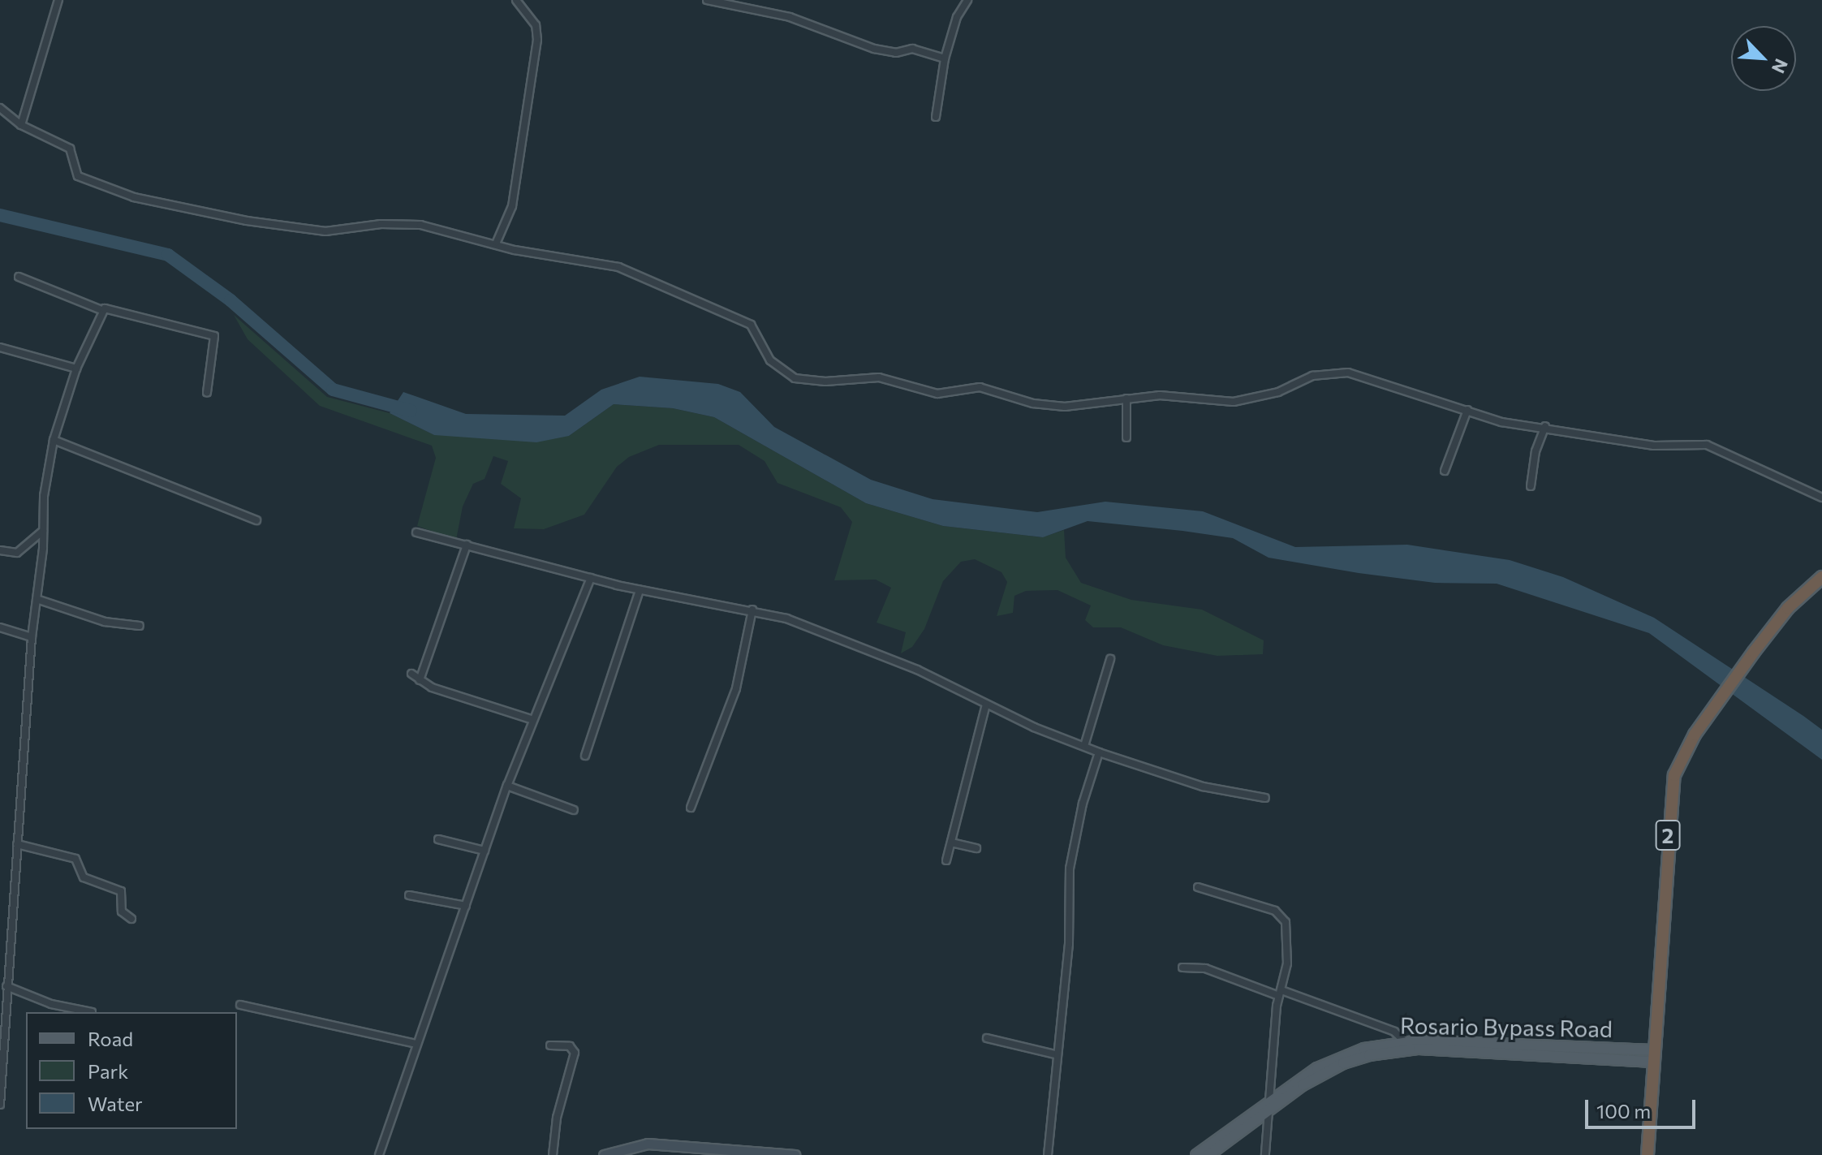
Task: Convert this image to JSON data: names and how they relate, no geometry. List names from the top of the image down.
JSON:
{
  "streets": {
    "highway": ["2"],
    "main road": ["Rosario Bypass Road"]
  },
  "crossings": [
    ["2", "Rosario Bypass Road"]
  ],
  "legend": ["Road", "Park", "Water"],
  "scale_bar": "100 m",
  "north": "bottom right"
}
